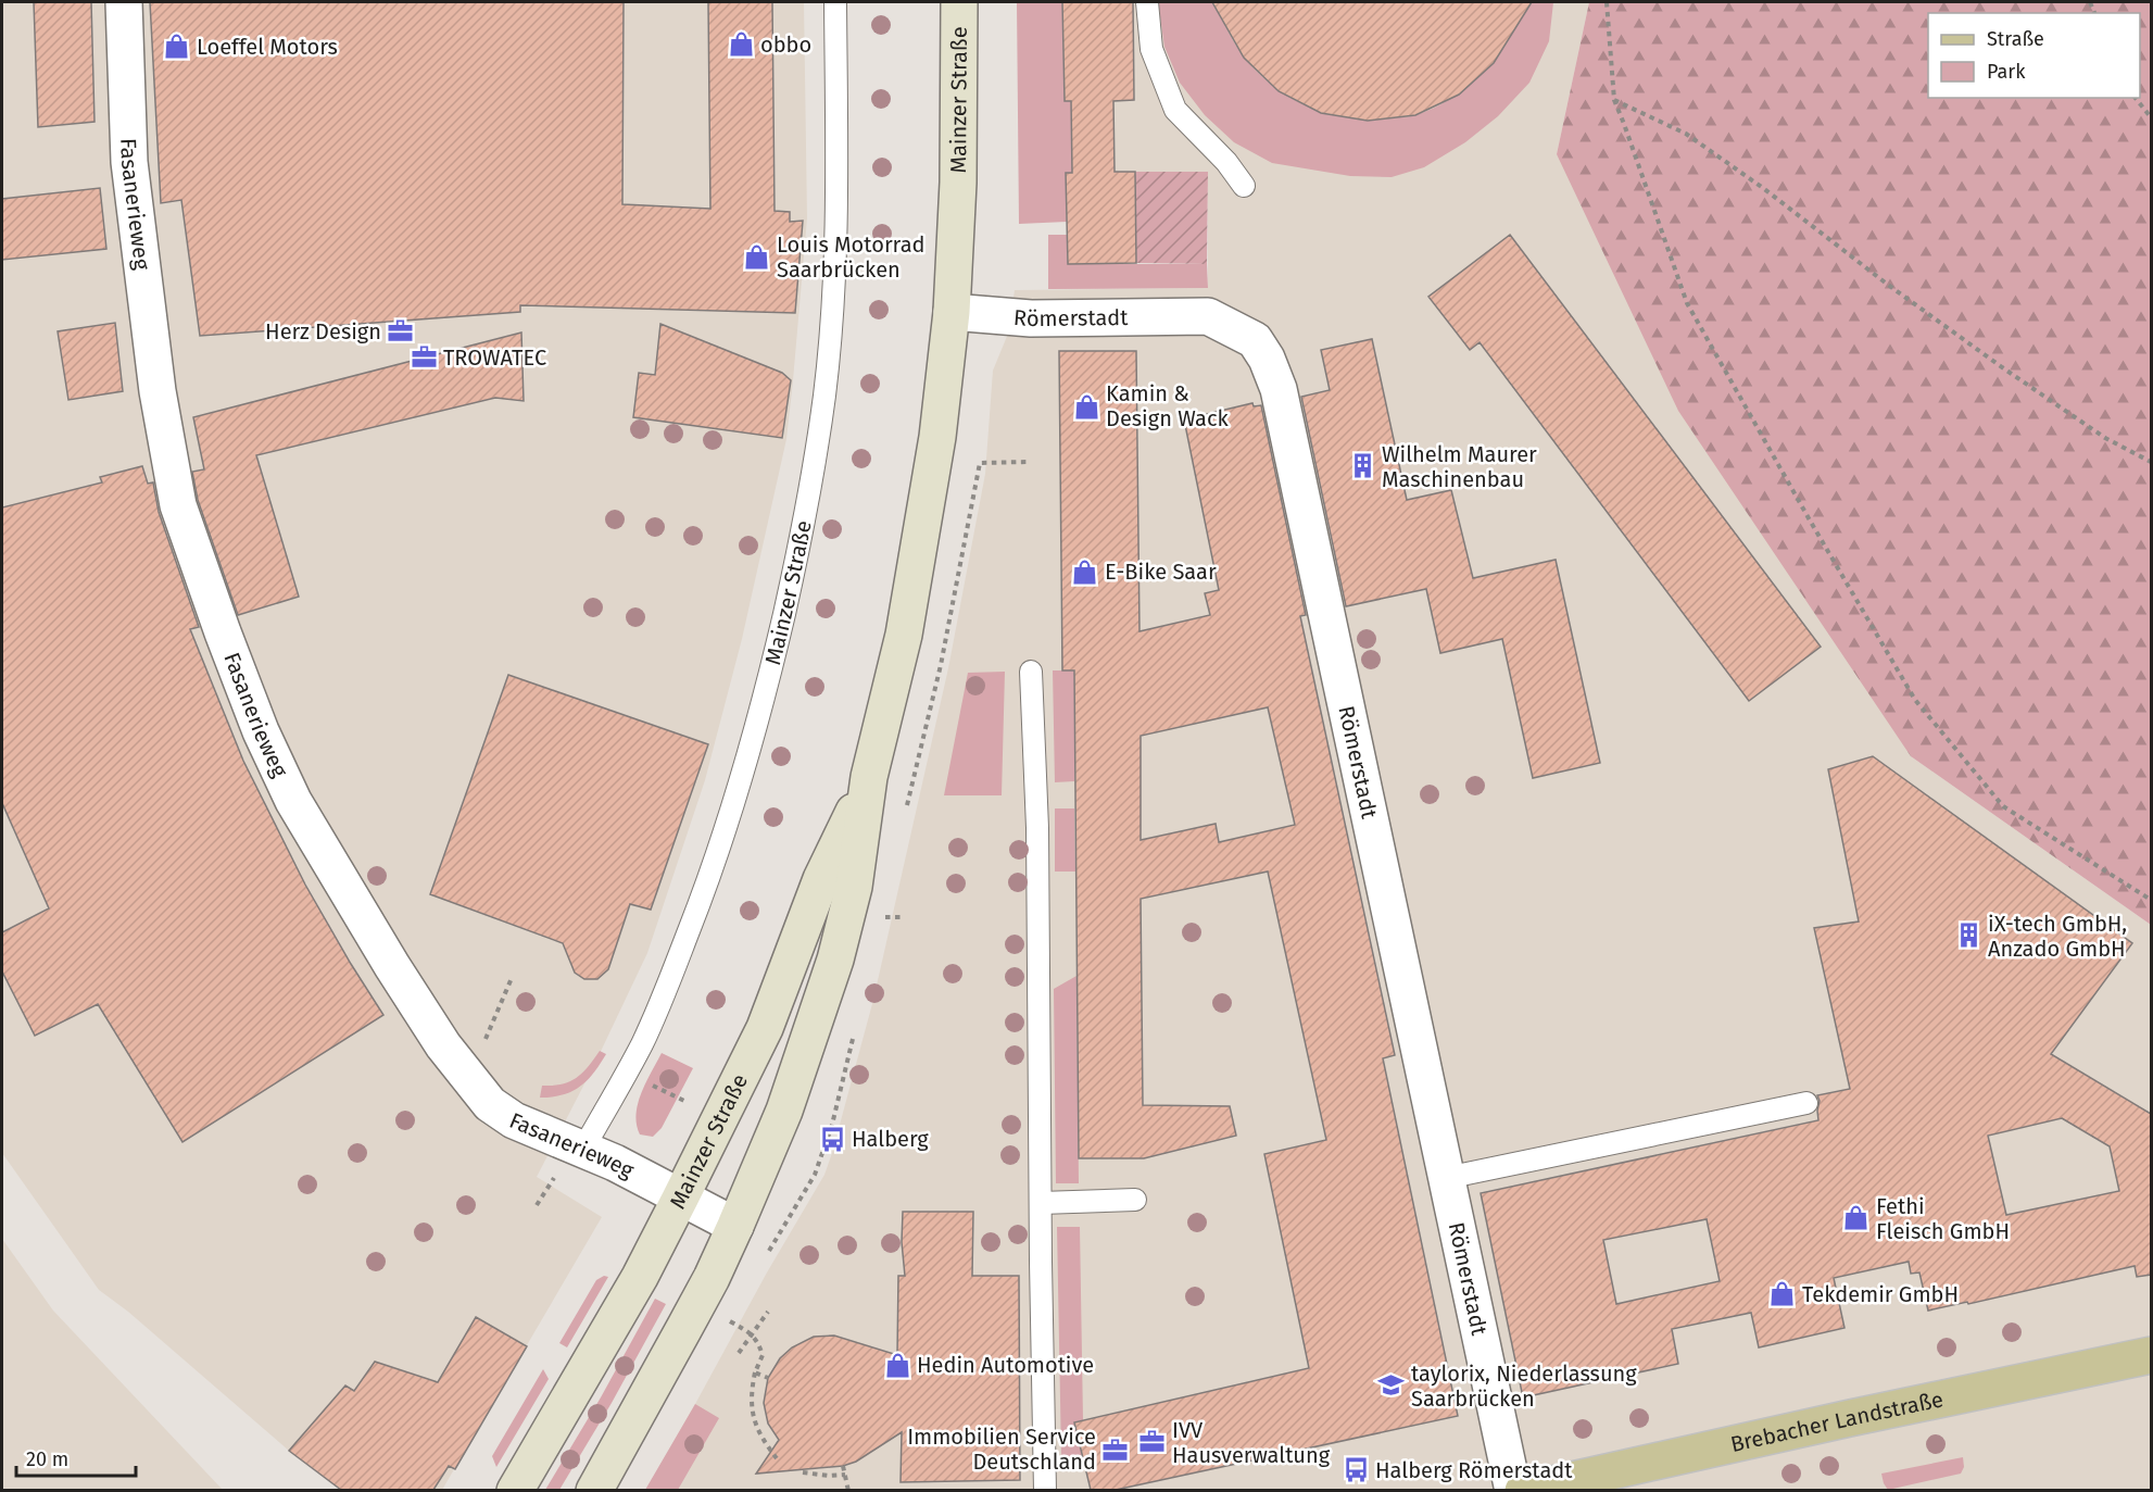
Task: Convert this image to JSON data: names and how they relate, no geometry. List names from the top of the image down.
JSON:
{
  "streets": {
    "main road": ["Mainzer Straße", "Brebacher Landstraße"],
    "street": ["Fasanerieweg", "Römerstadt"]
  },
  "crossings": [
    ["Mainzer Straße", "Fasanerieweg"],
    ["Mainzer Straße", "Römerstadt"]
  ],
  "places": {
    "shop": [
      "obbo",
      "Loeffel Motors",
      "Louis Motorrad Saarbrücken",
      "Kamin & Design Wack",
      "E-Bike Saar",
      "Fethi Fleisch GmbH",
      "Tekdemir GmbH",
      "Hedin Automotive"
    ],
    "office": [
      "Herz Design",
      "TROWATEC",
      "IVV Hausverwaltung",
      "Immobilien Service Deutschland"
    ],
    "building": ["Wilhelm Maurer Maschinenbau", "iX-tech GmbH, Anzado GmbH"],
    "bus stop": ["Halberg", "Halberg Römerstadt"],
    "school or university": ["taylorix, Niederlassung Saarbrücken"]
  },
  "legend": ["Straße", "Park"],
  "scale_bar": "20 m"
}
